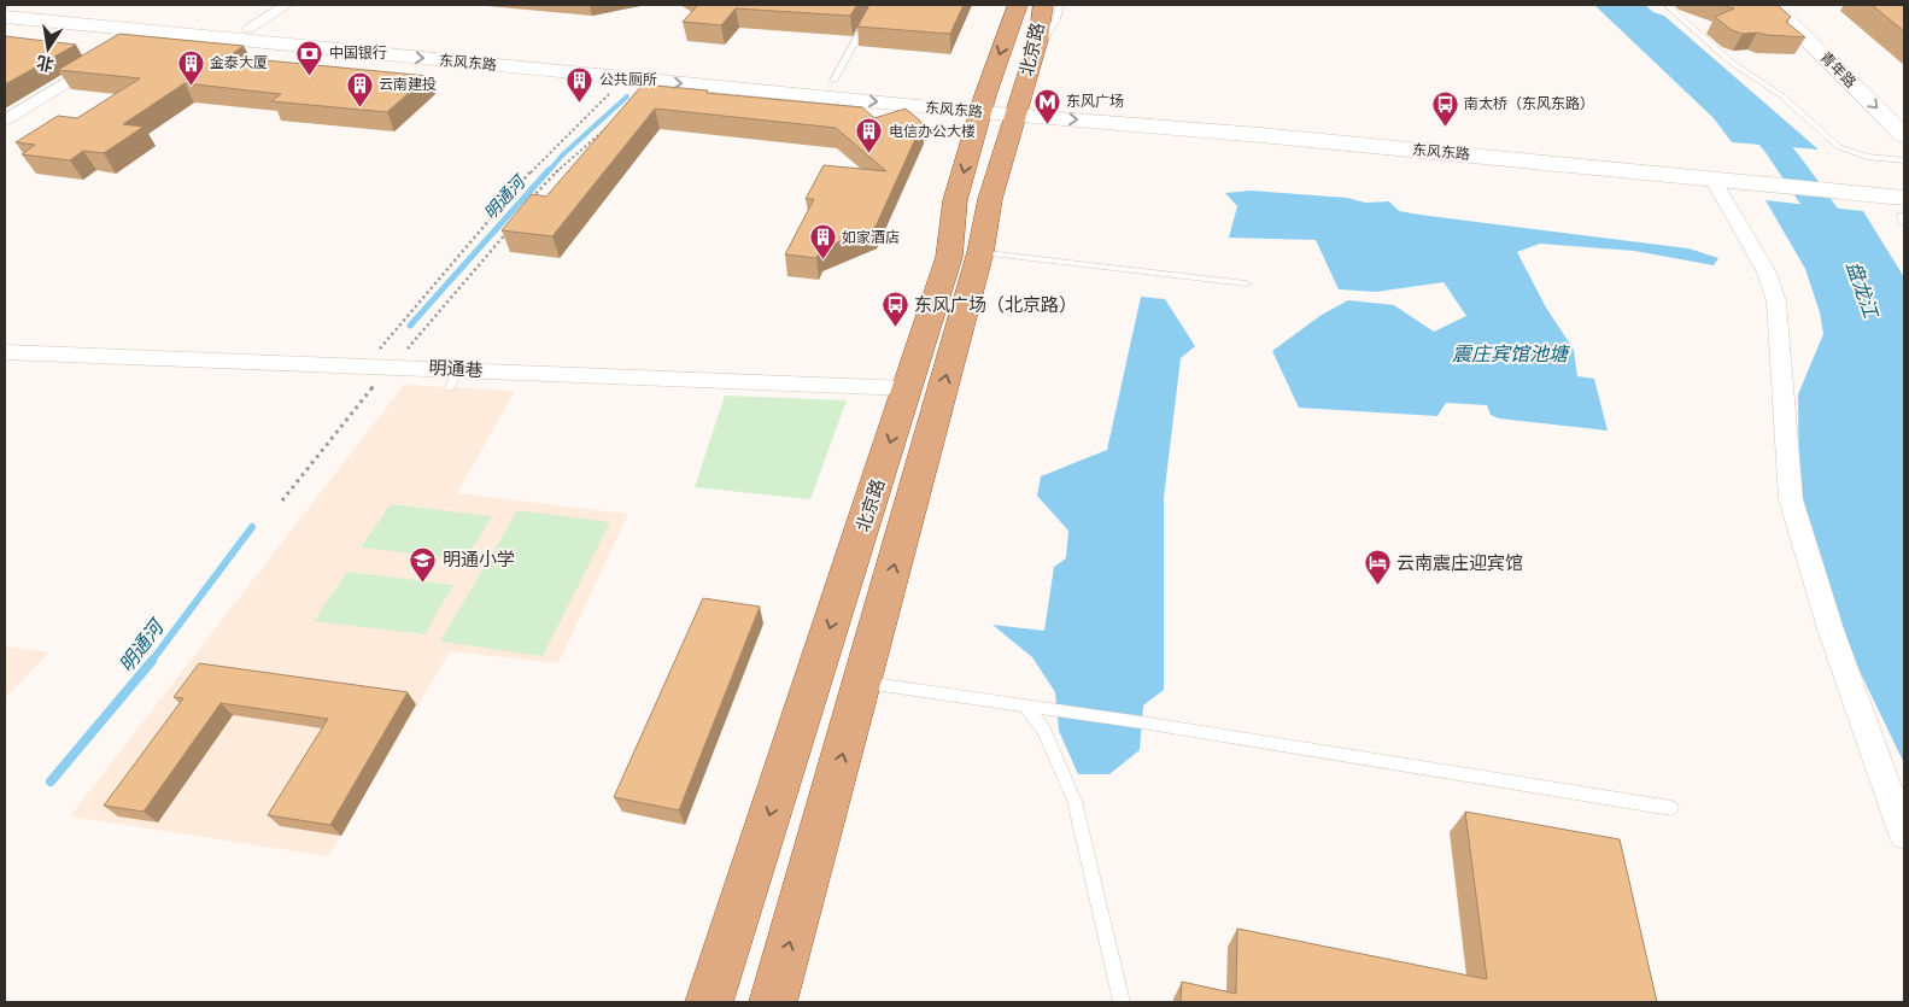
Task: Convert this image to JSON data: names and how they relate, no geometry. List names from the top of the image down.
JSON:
{
  "streets": {
    "main road": ["北京路", "东风东路", "青年路"],
    "street": ["明通巷"]
  },
  "crossings": [
    ["北京路", "东风东路"],
    ["北京路", "明通巷"]
  ],
  "water": ["明通河", "盘龙江", "震庄宾馆池塘"],
  "places": {
    "bank": ["中国银行"],
    "building": [
      "金泰大厦",
      "公共厕所",
      "云南建投",
      "电信办公大楼",
      "如家酒店"
    ],
    "metro station": ["东风广场"],
    "bus stop": ["南太桥（东风东路）", "东风广场（北京路）"],
    "school or university": ["明通小学"],
    "hotel": ["云南震庄迎宾馆"]
  },
  "north": "bottom"
}
